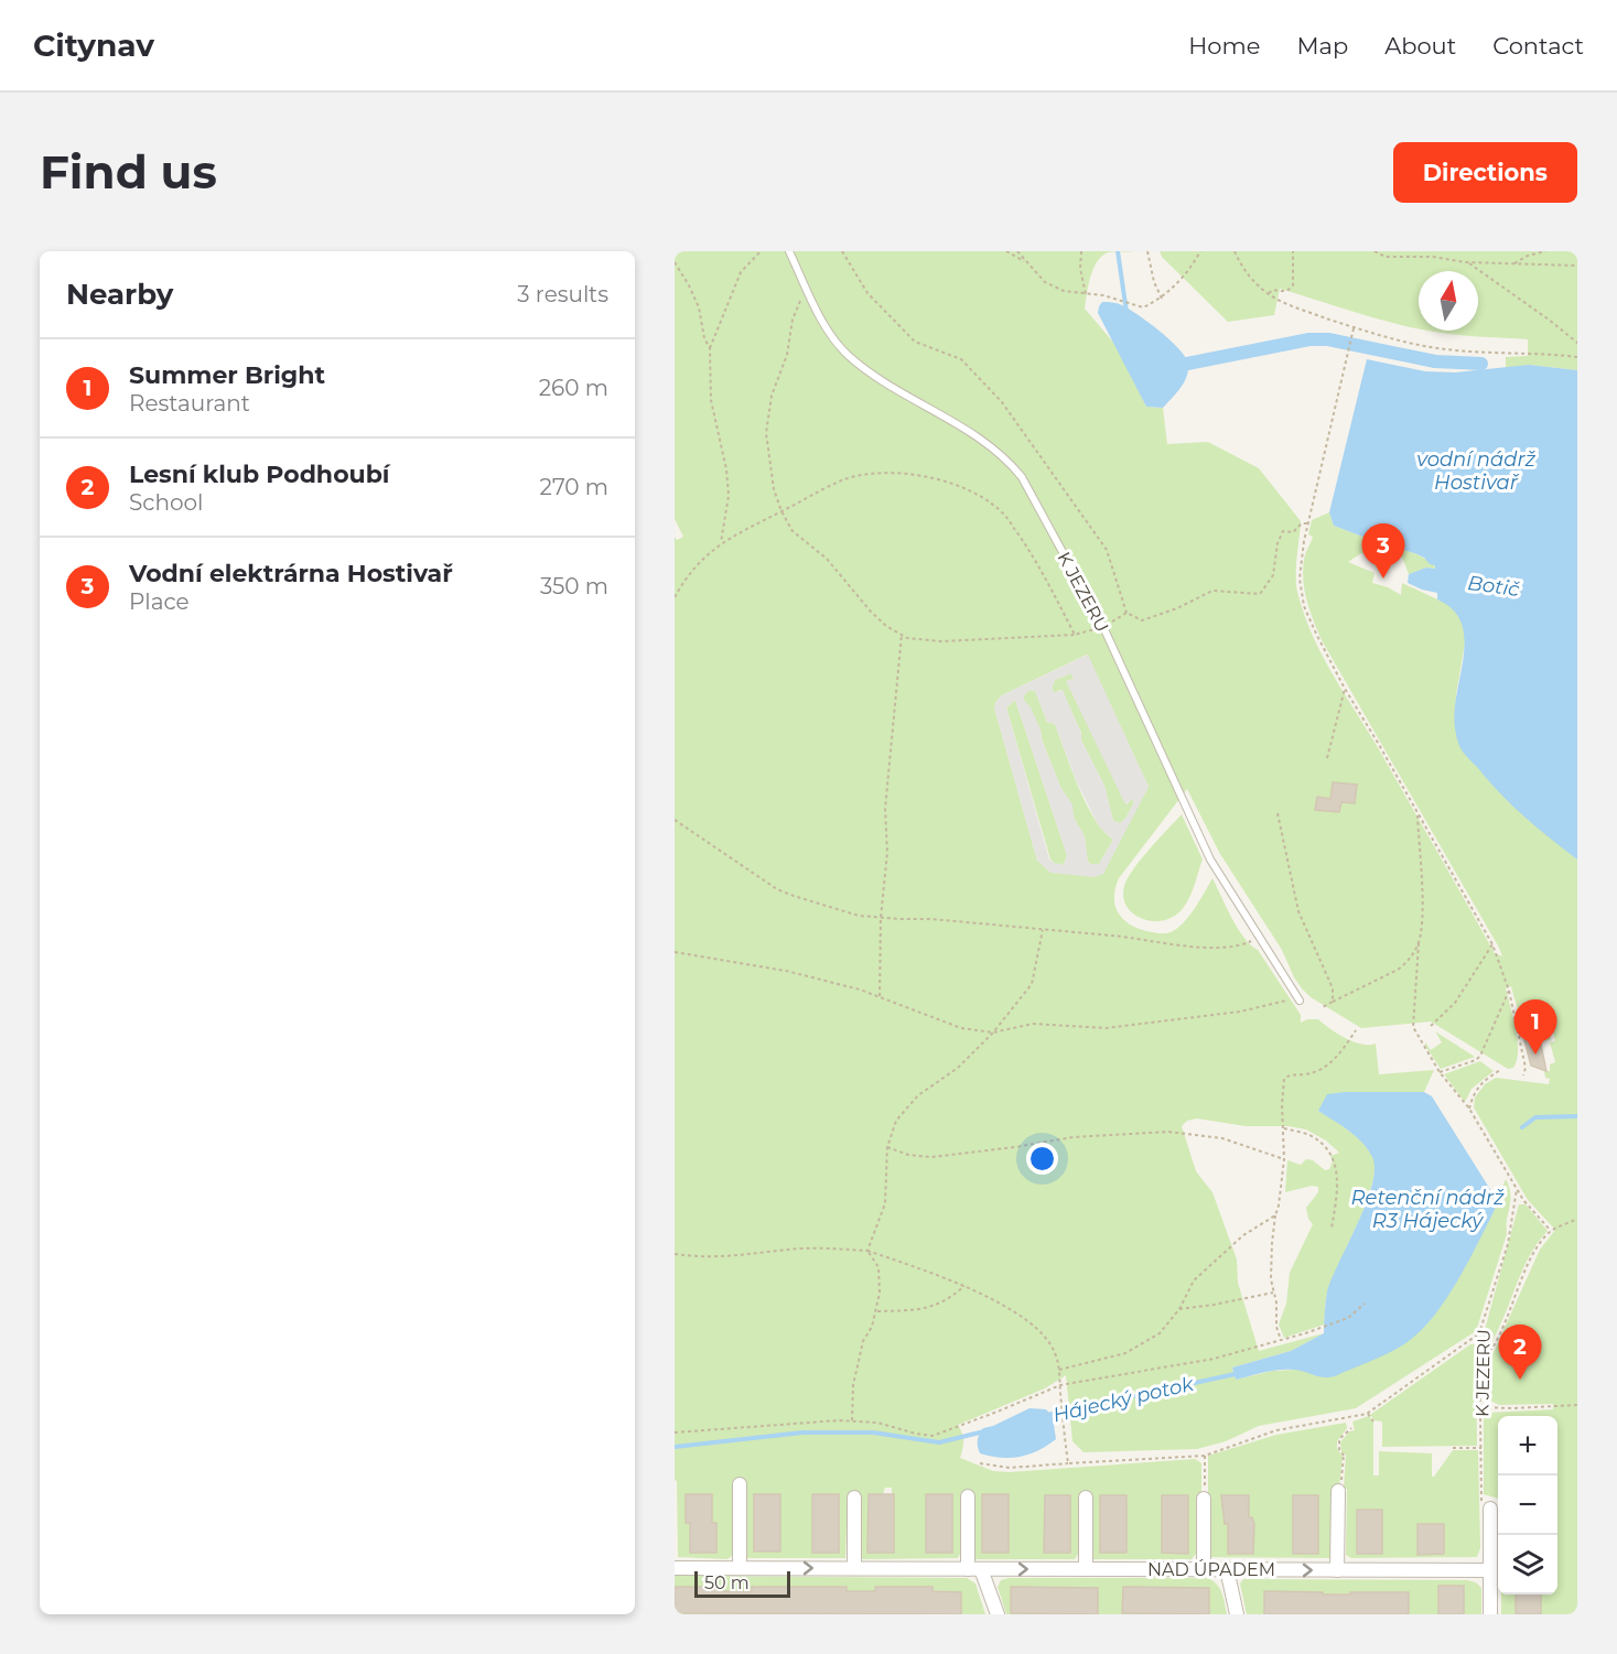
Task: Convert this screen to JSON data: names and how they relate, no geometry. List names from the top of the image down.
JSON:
{
  "streets": {
    "street": ["NAD ÚPADEM"],
    "lane": ["K JEZERU"]
  },
  "one_way": ["NAD ÚPADEM"],
  "water": [
    "vodní nádrž Hostivař",
    "Botič",
    "Retenční nádrž R3 Hájecký",
    "Hájecký potok"
  ],
  "scale_bar": "50 m",
  "north": "top",
  "page": {
    "header": "Citynav",
    "nav": [
      "Home",
      "Map",
      "About",
      "Contact"
    ],
    "buttons": "Directions",
    "title": "Find us",
    "heading": ["Nearby", "3 results"],
    "list": [
      {
        "mark": "1",
        "name": "Summer Bright",
        "note": "Restaurant",
        "value": "260 m"
      },
      {
        "mark": "2",
        "name": "Lesní klub Podhoubí",
        "note": "School",
        "value": "270 m"
      },
      {
        "mark": "3",
        "name": "Vodní elektrárna Hostivař",
        "note": "Place",
        "value": "350 m"
      }
    ],
    "pins": ["3", "1", "2"],
    "map_buttons": ["+", "−"],
    "scale": "50 m"
  }
}
